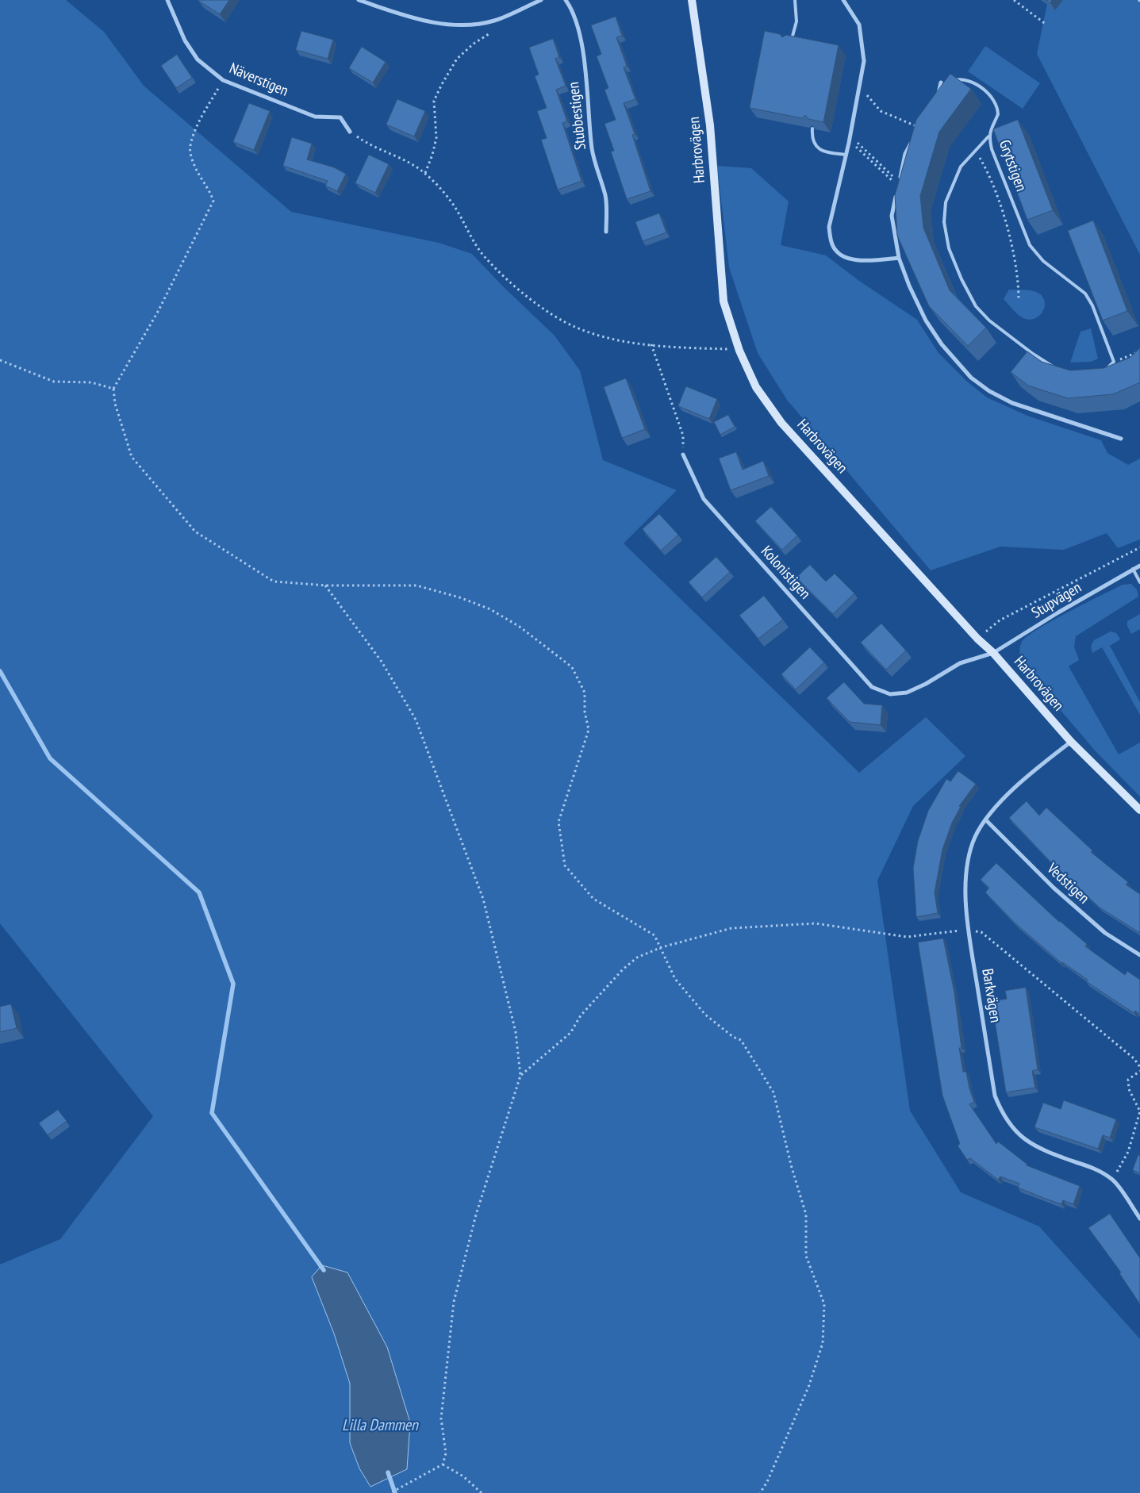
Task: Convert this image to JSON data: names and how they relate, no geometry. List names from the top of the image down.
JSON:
{
  "streets": {
    "street": [
      "Näverstigen",
      "Stubbestigen",
      "Harbrovägen",
      "Grytstigen",
      "Kolonistigen",
      "Stupvägen",
      "Vedstigen",
      "Barkvägen"
    ]
  },
  "crossings": [
    ["Harbrovägen", "Kolonistigen"],
    ["Harbrovägen", "Stupvägen"],
    ["Harbrovägen", "Barkvägen"],
    ["Kolonistigen", "Stupvägen"],
    ["Vedstigen", "Barkvägen"]
  ],
  "water": ["Lilla Dammen"]
}
